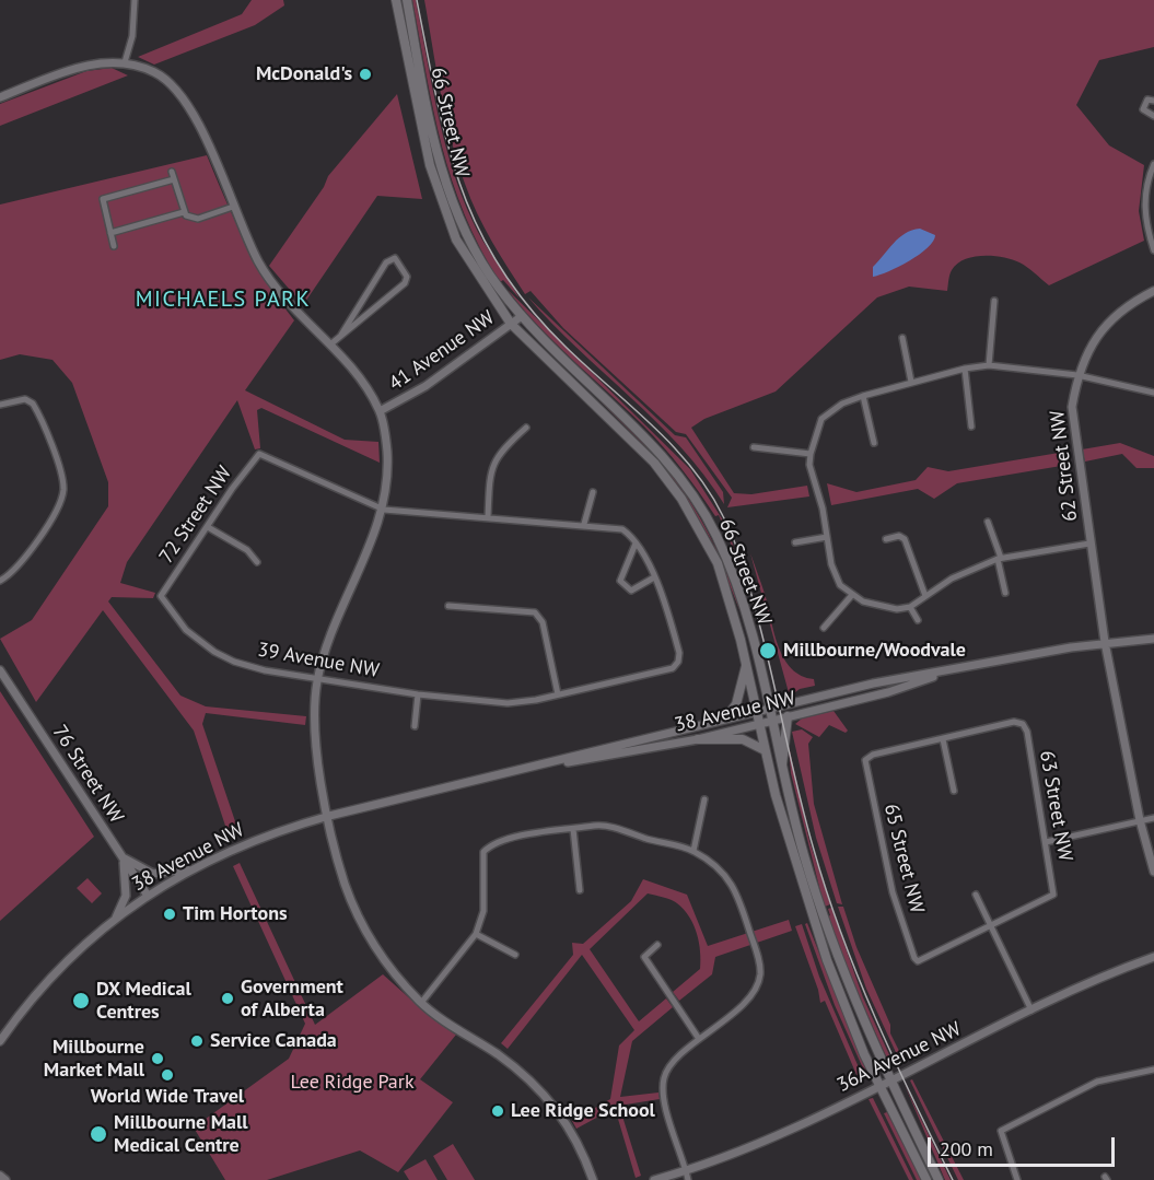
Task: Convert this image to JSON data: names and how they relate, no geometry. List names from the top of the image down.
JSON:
{
  "streets": {
    "main road": ["66 Street NW"],
    "street": [
      "41 Avenue NW",
      "62 Street NW",
      "72 Street NW",
      "39 Avenue NW",
      "38 Avenue NW",
      "76 Street NW",
      "63 Street NW",
      "65 Street NW",
      "36A Avenue NW"
    ]
  },
  "crossings": [
    ["66 Street NW", "41 Avenue NW"],
    ["66 Street NW", "38 Avenue NW"],
    ["66 Street NW", "36A Avenue NW"],
    ["62 Street NW", "38 Avenue NW"],
    ["72 Street NW", "39 Avenue NW"],
    ["38 Avenue NW", "76 Street NW"],
    ["63 Street NW", "65 Street NW"]
  ],
  "districts": ["MICHAELS PARK"],
  "parks": ["Lee Ridge Park"],
  "places": [
    "McDonald's",
    "Millbourne/Woodvale",
    "Tim Hortons",
    "Government of Alberta",
    "DX Medical Centres",
    "Service Canada",
    "Millbourne Market Mall",
    "World Wide Travel",
    "Lee Ridge School",
    "Millbourne Mall Medical Centre"
  ],
  "scale_bar": "200 m"
}
